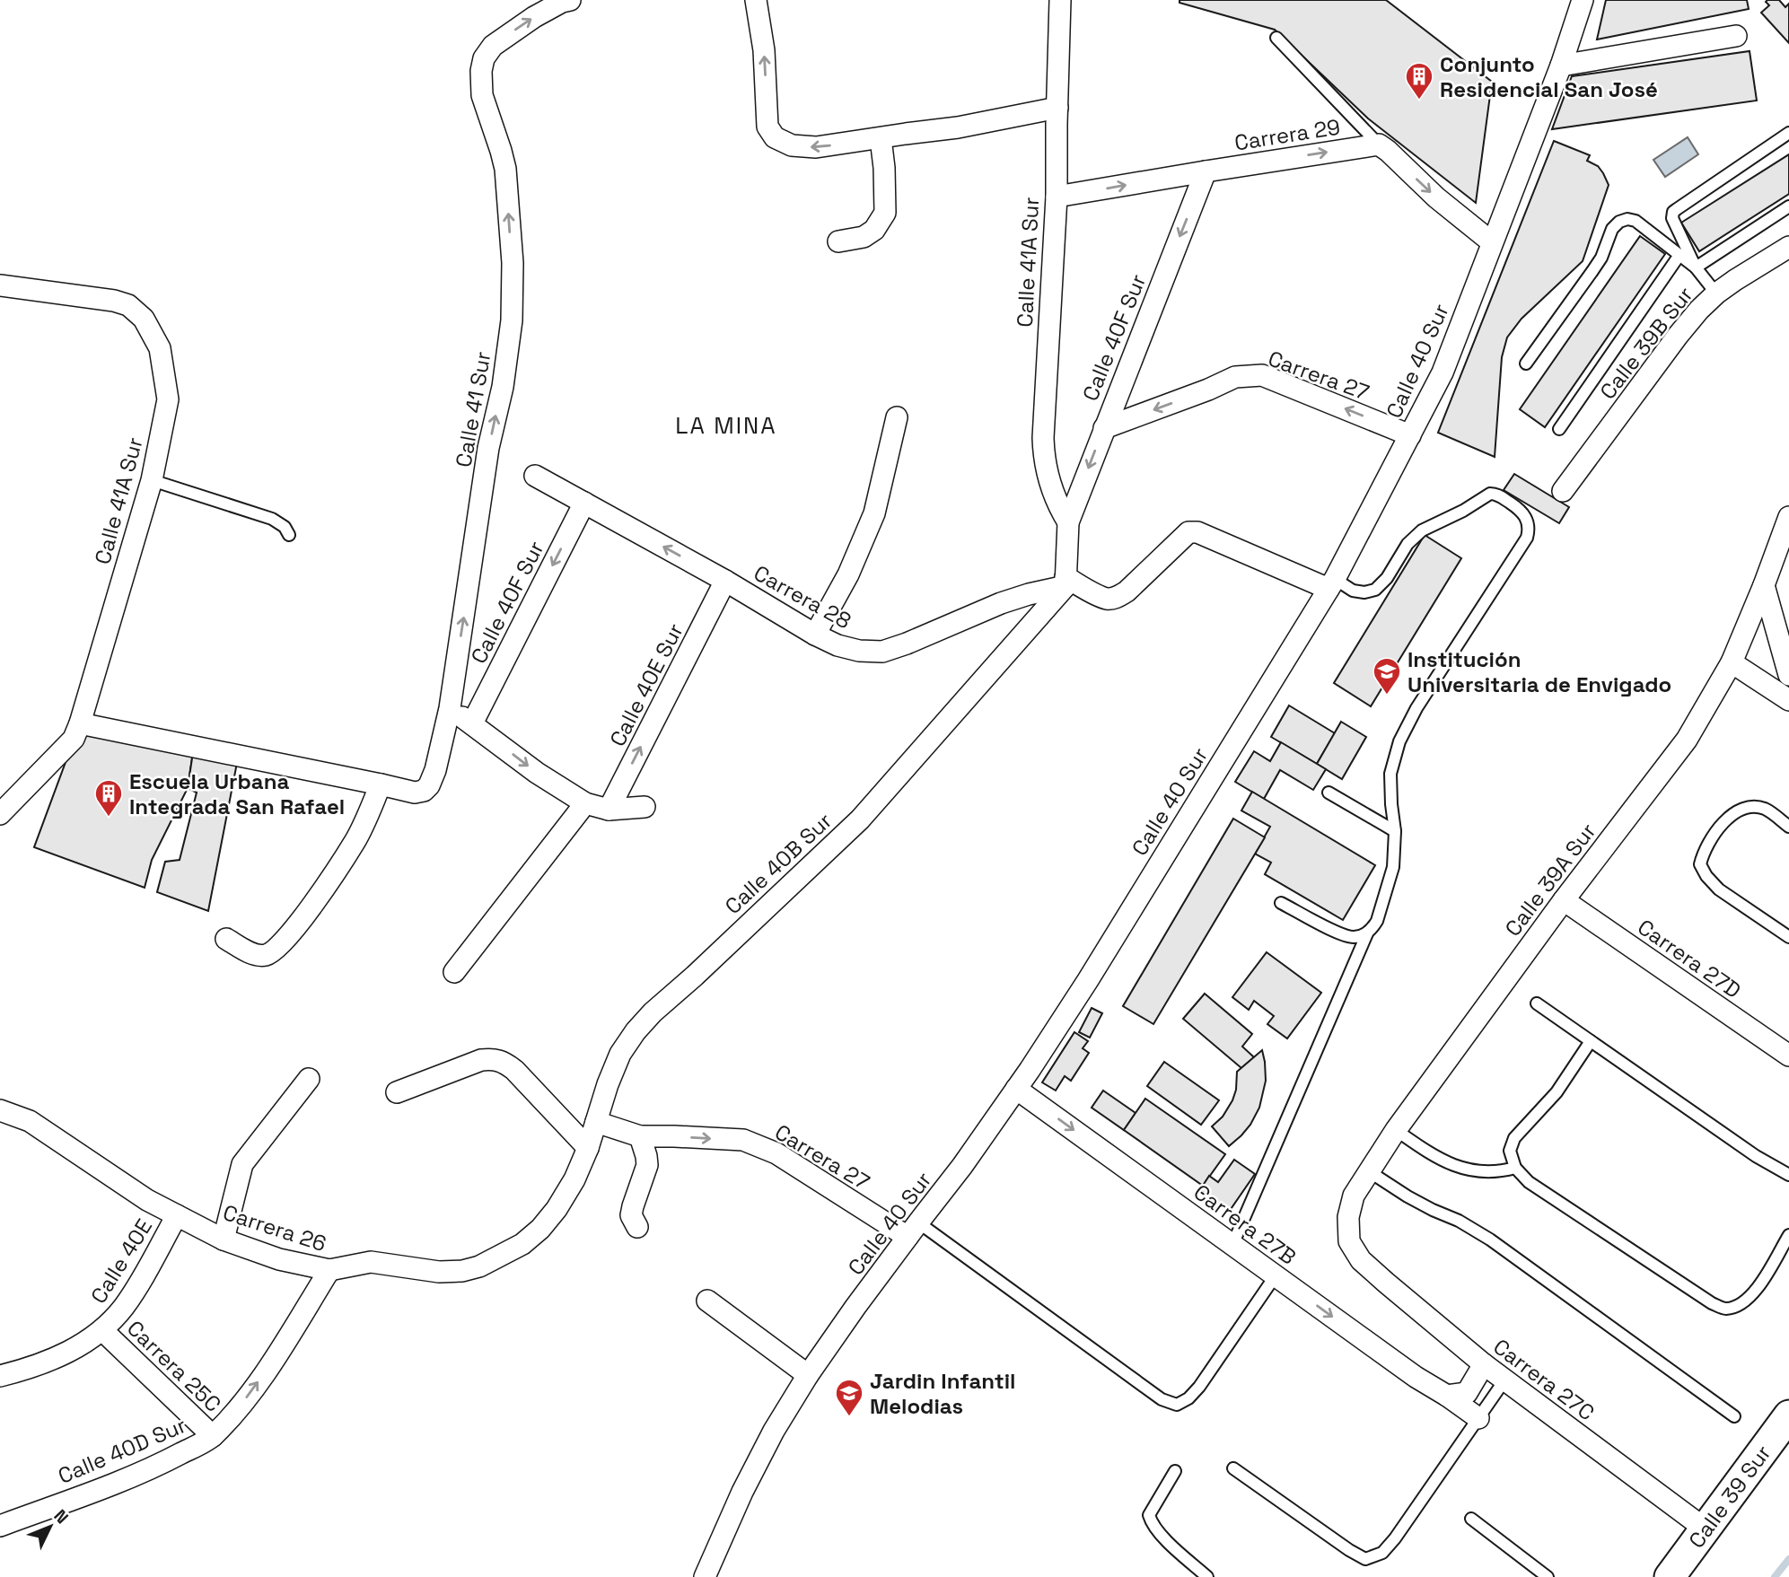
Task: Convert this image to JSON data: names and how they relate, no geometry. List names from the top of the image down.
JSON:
{
  "streets": {
    "street": [
      "Carrera 29",
      "Calle 41A Sur",
      "Calle 40F Sur",
      "Calle 39B Sur",
      "Calle 40 Sur",
      "Carrera 27",
      "Calle 41 Sur",
      "Carrera 28",
      "Calle 40E Sur",
      "Calle 40B Sur",
      "Calle 39A Sur",
      "Carrera 27D",
      "Carrera 27B",
      "Carrera 26",
      "Calle 40E",
      "Carrera 25C",
      "Carrera 27C",
      "Calle 40D Sur",
      "Calle 39 Sur"
    ]
  },
  "crossings": [
    ["Carrera 29", "Calle 41A Sur"],
    ["Carrera 29", "Calle 40F Sur"],
    ["Calle 41A Sur", "Calle 40F Sur"],
    ["Calle 40F Sur", "Carrera 27"],
    ["Calle 40F Sur", "Carrera 28"],
    ["Calle 40 Sur", "Carrera 27"],
    ["Calle 40 Sur", "Carrera 27B"],
    ["Carrera 27", "Calle 40B Sur"],
    ["Carrera 28", "Calle 40E Sur"],
    ["Carrera 28", "Calle 40B Sur"],
    ["Calle 40B Sur", "Carrera 26"],
    ["Calle 39A Sur", "Carrera 27D"],
    ["Calle 39A Sur", "Carrera 27C"],
    ["Carrera 26", "Calle 40E"],
    ["Carrera 26", "Calle 40D Sur"],
    ["Calle 40E", "Carrera 25C"],
    ["Carrera 25C", "Calle 40D Sur"],
    ["Carrera 27C", "Calle 39 Sur"]
  ],
  "one_way": [
    "Carrera 29",
    "Calle 40F Sur",
    "Calle 41 Sur",
    "Calle 40E Sur",
    "Carrera 27B",
    "Calle 40D Sur"
  ],
  "districts": ["LA MINA"],
  "places": {
    "building": ["Conjunto Residencial San José", "Escuela Urbana Integrada San Rafael"],
    "school or university": ["Institución Universitaria de Envigado", "Jardin Infantil Melodias"]
  },
  "north": "top right"
}
